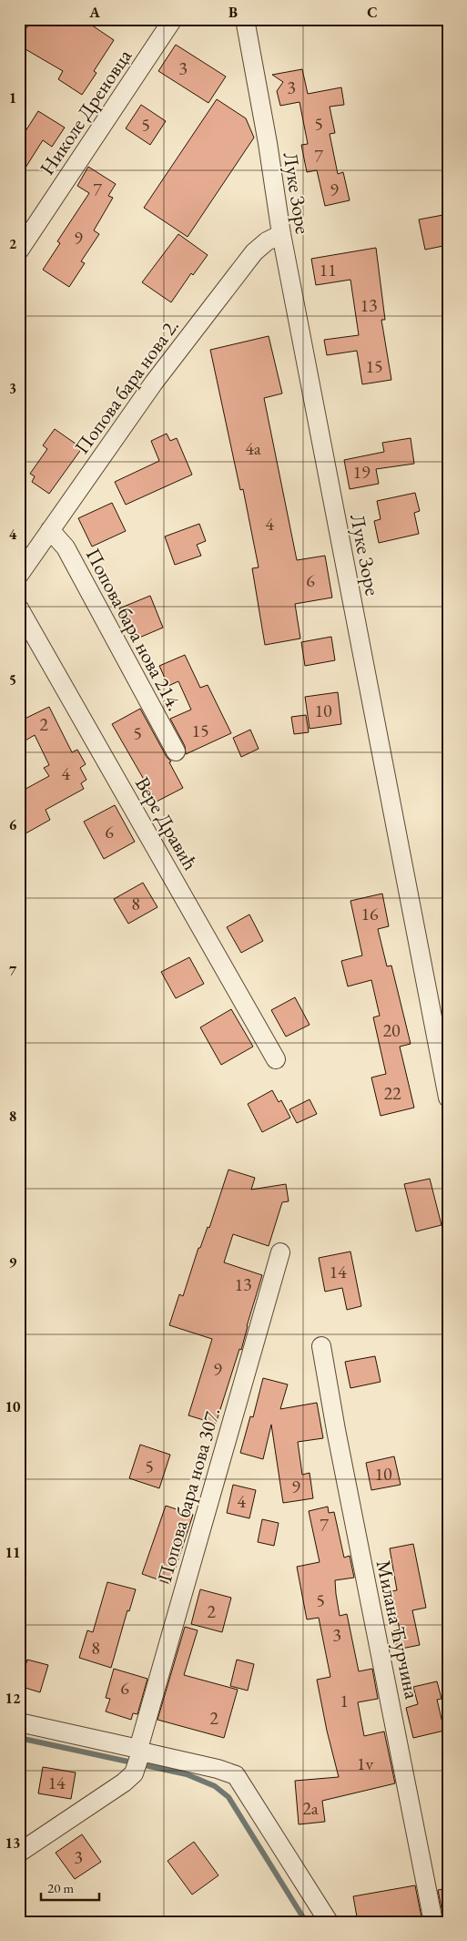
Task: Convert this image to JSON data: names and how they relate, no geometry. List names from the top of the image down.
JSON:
{
  "streets": {
    "street": [
      "Николе Дреновца",
      "Луке Зоре",
      "Попова бара нова 2.",
      "Попова бара нова 214.",
      "Вере Дравић",
      "Попова бара нова 307.",
      "Милана Ћурчина"
    ]
  },
  "crossings": [
    ["Луке Зоре", "Попова бара нова 2."],
    ["Попова бара нова 2.", "Попова бара нова 214."]
  ],
  "house_numbers": [
    "3",
    "3",
    "5",
    "5",
    "7",
    "7",
    "9",
    "9",
    "11",
    "13",
    "15",
    "4a",
    "19",
    "4",
    "6",
    "10",
    "2",
    "15",
    "5",
    "4",
    "6",
    "8",
    "16",
    "20",
    "22",
    "14",
    "13",
    "9",
    "5",
    "10",
    "9",
    "4",
    "7",
    "5",
    "2",
    "3",
    "8",
    "6",
    "1",
    "2",
    "1v",
    "14",
    "2a",
    "3"
  ],
  "scale_bar": "20 m",
  "grid": {
    "columns": ["A", "B", "C"],
    "rows": [
      "1",
      "2",
      "3",
      "4",
      "5",
      "6",
      "7",
      "8",
      "9",
      "10",
      "11",
      "12",
      "13"
    ]
  }
}
